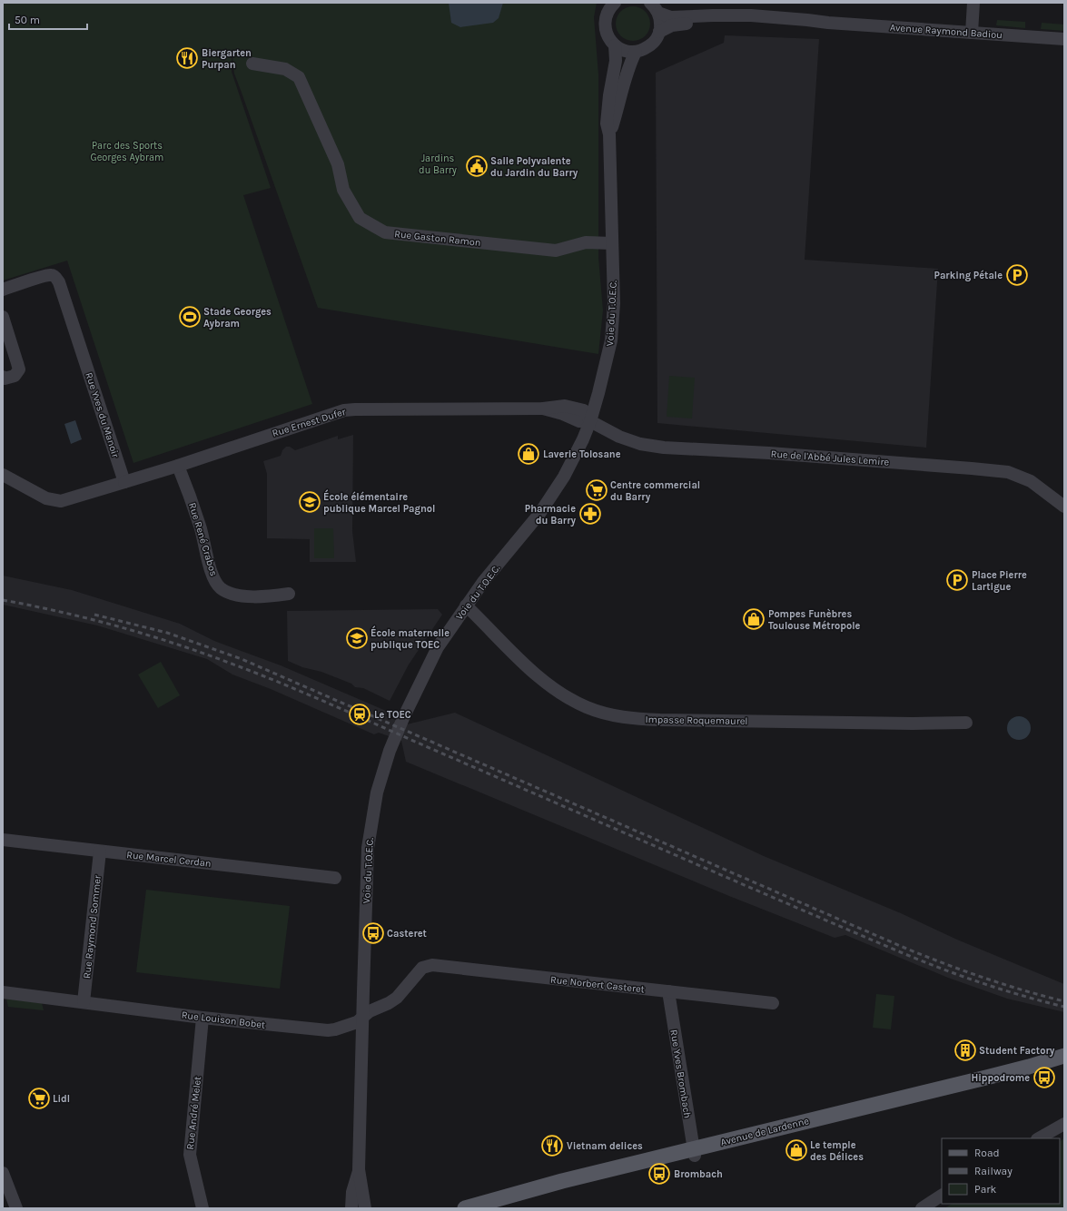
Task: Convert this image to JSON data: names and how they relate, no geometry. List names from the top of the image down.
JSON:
{
  "streets": {
    "main road": ["Avenue de Lardenne"],
    "street": [
      "Avenue Raymond Badiou",
      "Rue Gaston Ramon",
      "Voie du T.O.E.C.",
      "Rue Yves du Manoir",
      "Rue Ernest Dufer",
      "Rue de l'Abbé Jules Lemire",
      "Rue René Crabos",
      "Impasse Roquemaurel",
      "Rue Marcel Cerdan",
      "Rue Raymond Sommer",
      "Rue Norbert Casteret",
      "Rue Louison Bobet",
      "Rue Yves Brombach",
      "Rue André Melet"
    ]
  },
  "crossings": [
    ["Rue Gaston Ramon", "Voie du T.O.E.C."],
    ["Voie du T.O.E.C.", "Rue Ernest Dufer"],
    ["Voie du T.O.E.C.", "Rue de l'Abbé Jules Lemire"],
    ["Voie du T.O.E.C.", "Impasse Roquemaurel"],
    ["Voie du T.O.E.C.", "Rue Louison Bobet"],
    ["Rue Yves du Manoir", "Rue Ernest Dufer"],
    ["Rue Ernest Dufer", "Rue de l'Abbé Jules Lemire"],
    ["Rue Ernest Dufer", "Rue René Crabos"],
    ["Rue Marcel Cerdan", "Rue Raymond Sommer"],
    ["Rue Raymond Sommer", "Rue Louison Bobet"],
    ["Rue Norbert Casteret", "Rue Louison Bobet"],
    ["Rue Norbert Casteret", "Rue Yves Brombach"],
    ["Rue Louison Bobet", "Rue André Melet"],
    ["Rue Yves Brombach", "Avenue de Lardenne"]
  ],
  "parks": ["Parc des Sports Georges Aybram", "Jardins du Barry"],
  "places": {
    "restaurant": ["Biergarten Purpan", "Vietnam delices"],
    "public building": ["Salle Polyvalente du Jardin du Barry"],
    "parking": ["Parking Pétale", "Place Pierre Lartigue"],
    "sports": ["Stade Georges Aybram"],
    "shop": ["Laverie Tolosane", "Pompes Funèbres Toulouse Métropole", "Le temple des Délices"],
    "supermarket": ["Centre commercial du Barry", "Lidl"],
    "school or university": ["École élémentaire publique Marcel Pagnol", "École maternelle publique TOEC"],
    "pharmacy": ["Pharmacie du Barry"],
    "station": ["Le TOEC"],
    "bus stop": ["Casteret", "Hippodrome", "Brombach"],
    "building": ["Student Factory"]
  },
  "legend": ["Road", "Railway", "Park"],
  "scale_bar": "50 m"
}
